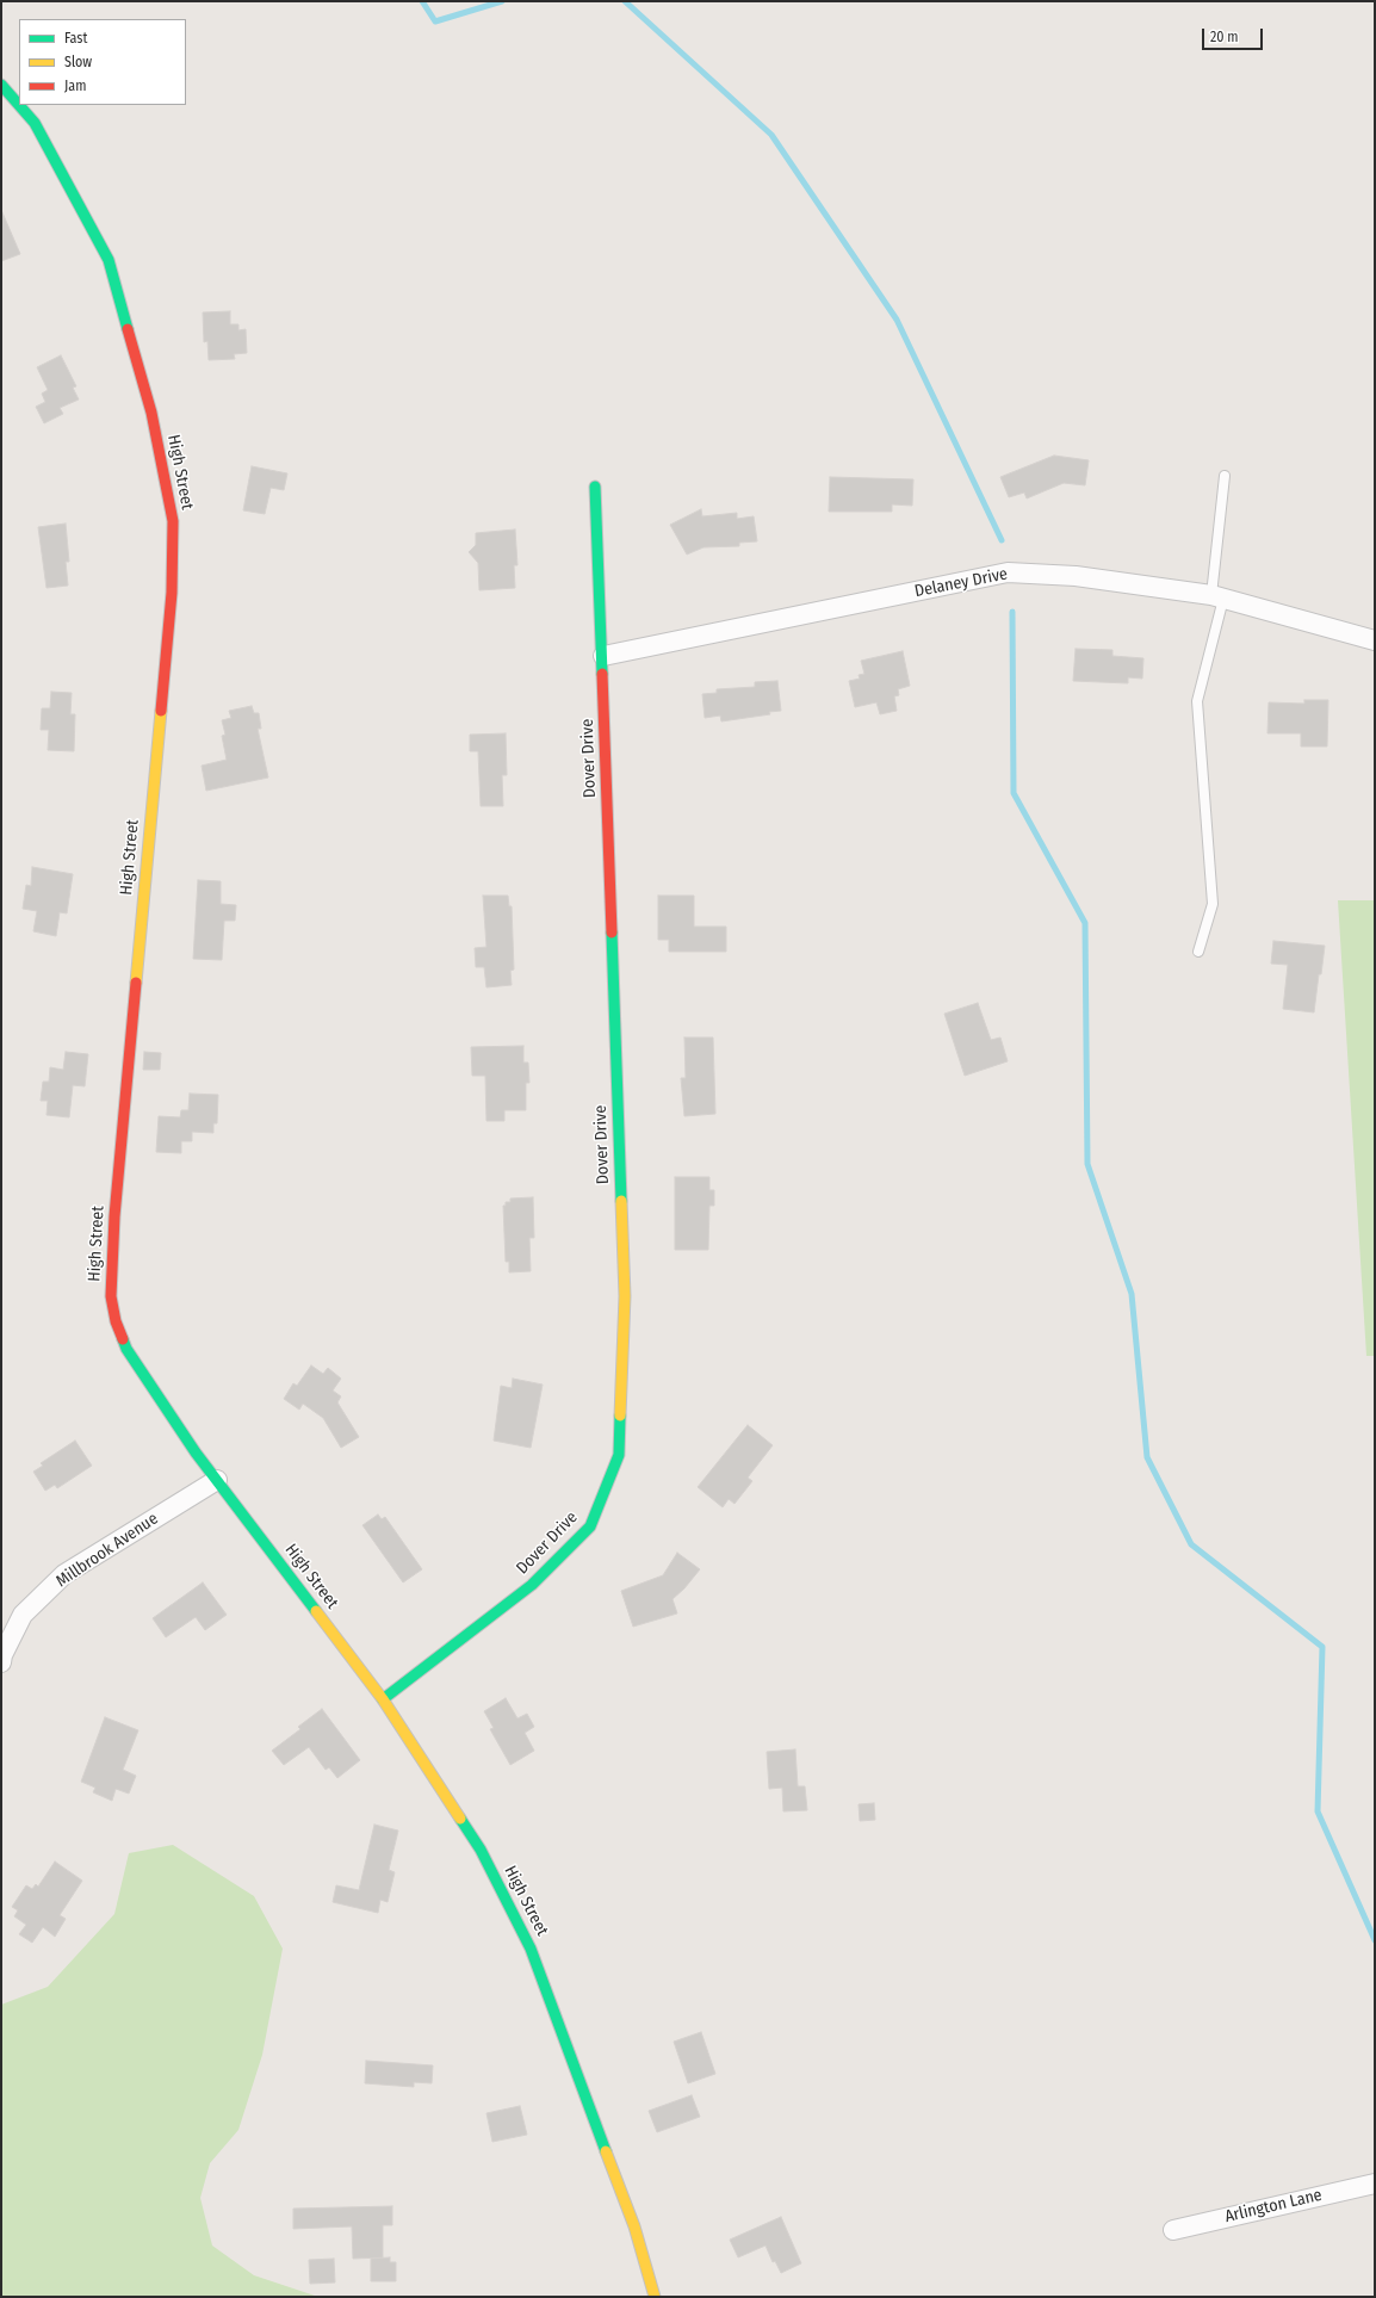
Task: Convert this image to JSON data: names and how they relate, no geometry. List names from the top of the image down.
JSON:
{
  "streets": {
    "street": [
      "High Street",
      "Delaney Drive",
      "Dover Drive",
      "Millbrook Avenue",
      "Arlington Lane"
    ]
  },
  "crossings": [
    ["High Street", "Dover Drive"],
    ["High Street", "Millbrook Avenue"],
    ["Delaney Drive", "Dover Drive"]
  ],
  "legend": ["Fast", "Slow", "Jam"],
  "scale_bar": "20 m"
}
